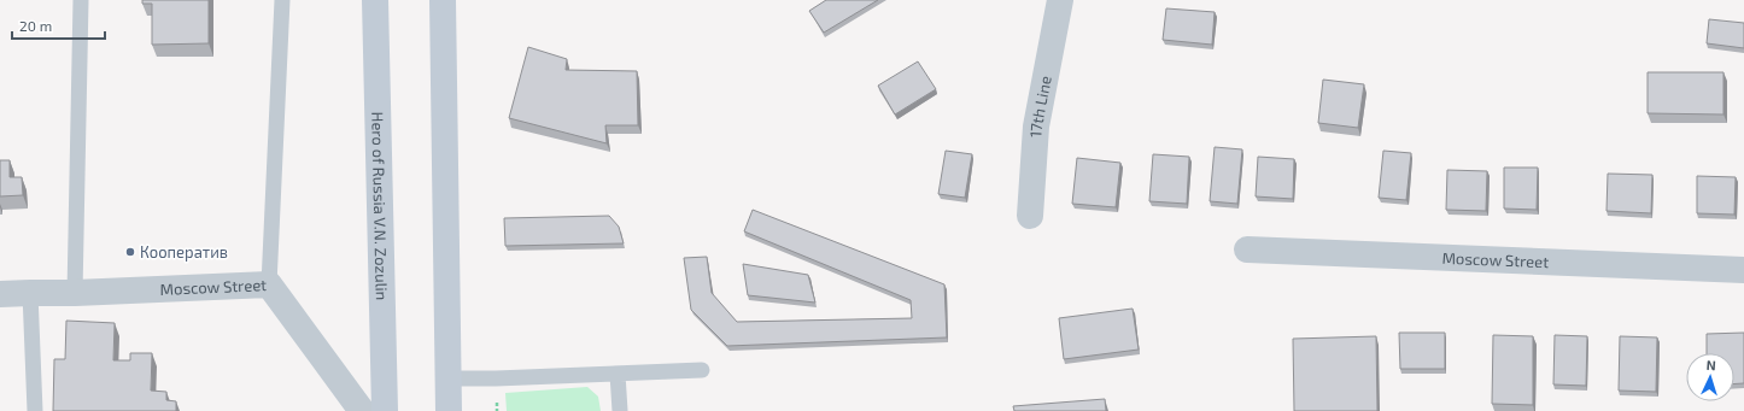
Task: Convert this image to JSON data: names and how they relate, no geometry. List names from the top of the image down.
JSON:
{
  "streets": {
    "main road": ["Hero of Russia V.N. Zozulin"],
    "street": ["17th Line", "Moscow Street"]
  },
  "places": ["Кооператив"],
  "scale_bar": "20 m",
  "north": "top"
}
